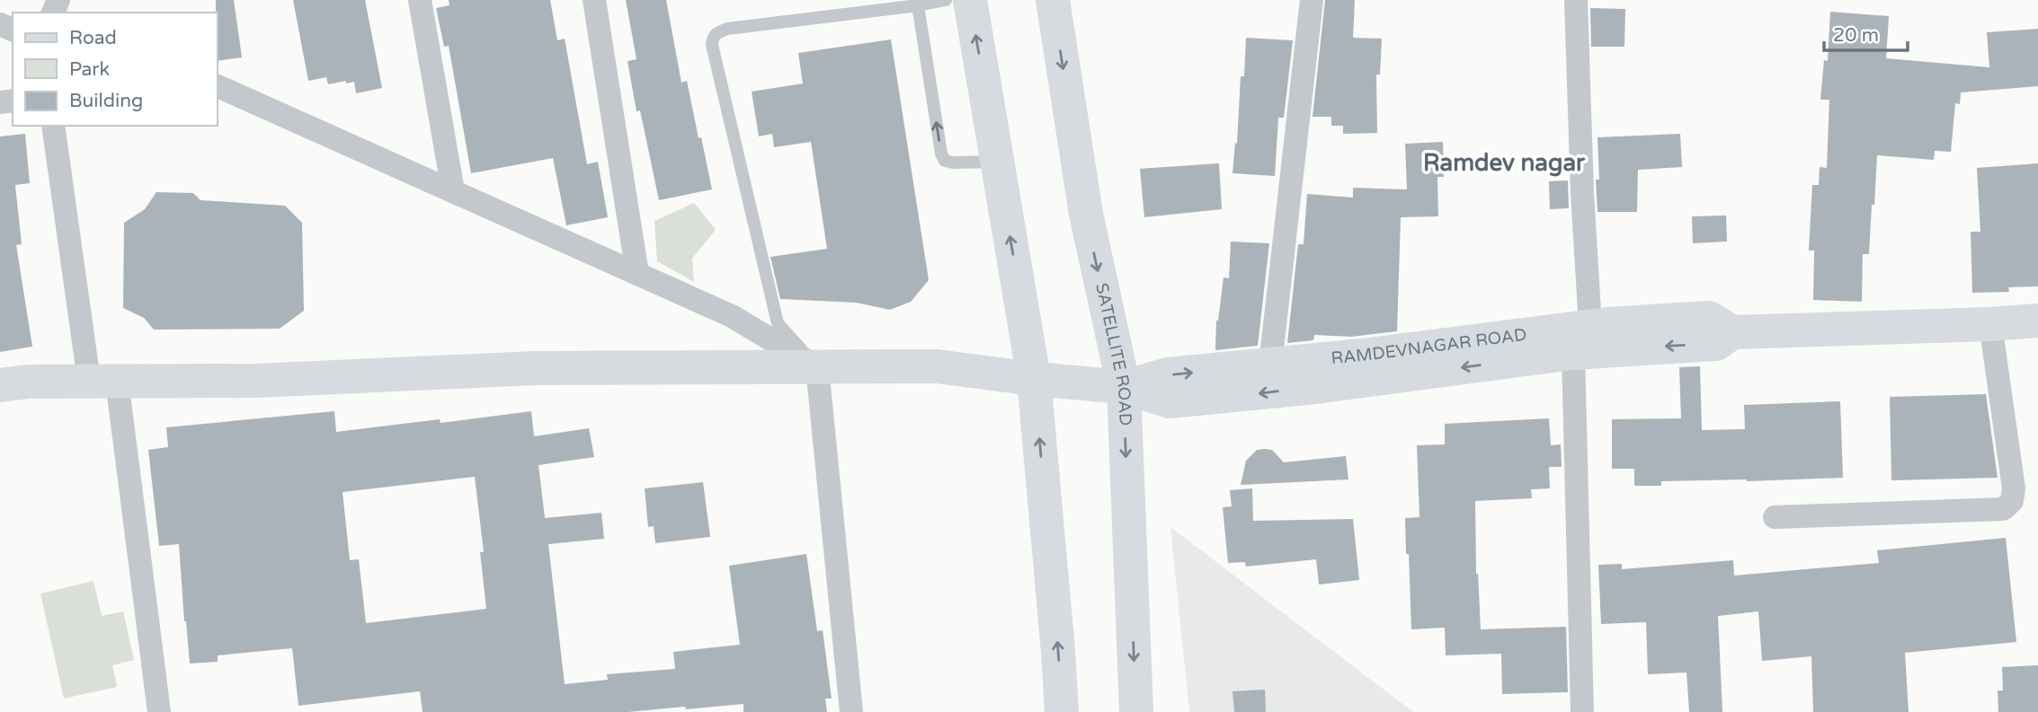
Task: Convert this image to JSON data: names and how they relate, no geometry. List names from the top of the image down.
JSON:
{
  "streets": {
    "street": ["RAMDEVNAGAR ROAD", "SATELLITE ROAD"]
  },
  "crossings": [
    ["RAMDEVNAGAR ROAD", "SATELLITE ROAD"]
  ],
  "districts": ["Ramdev nagar"],
  "legend": ["Road", "Park", "Building"],
  "scale_bar": "20 m"
}
